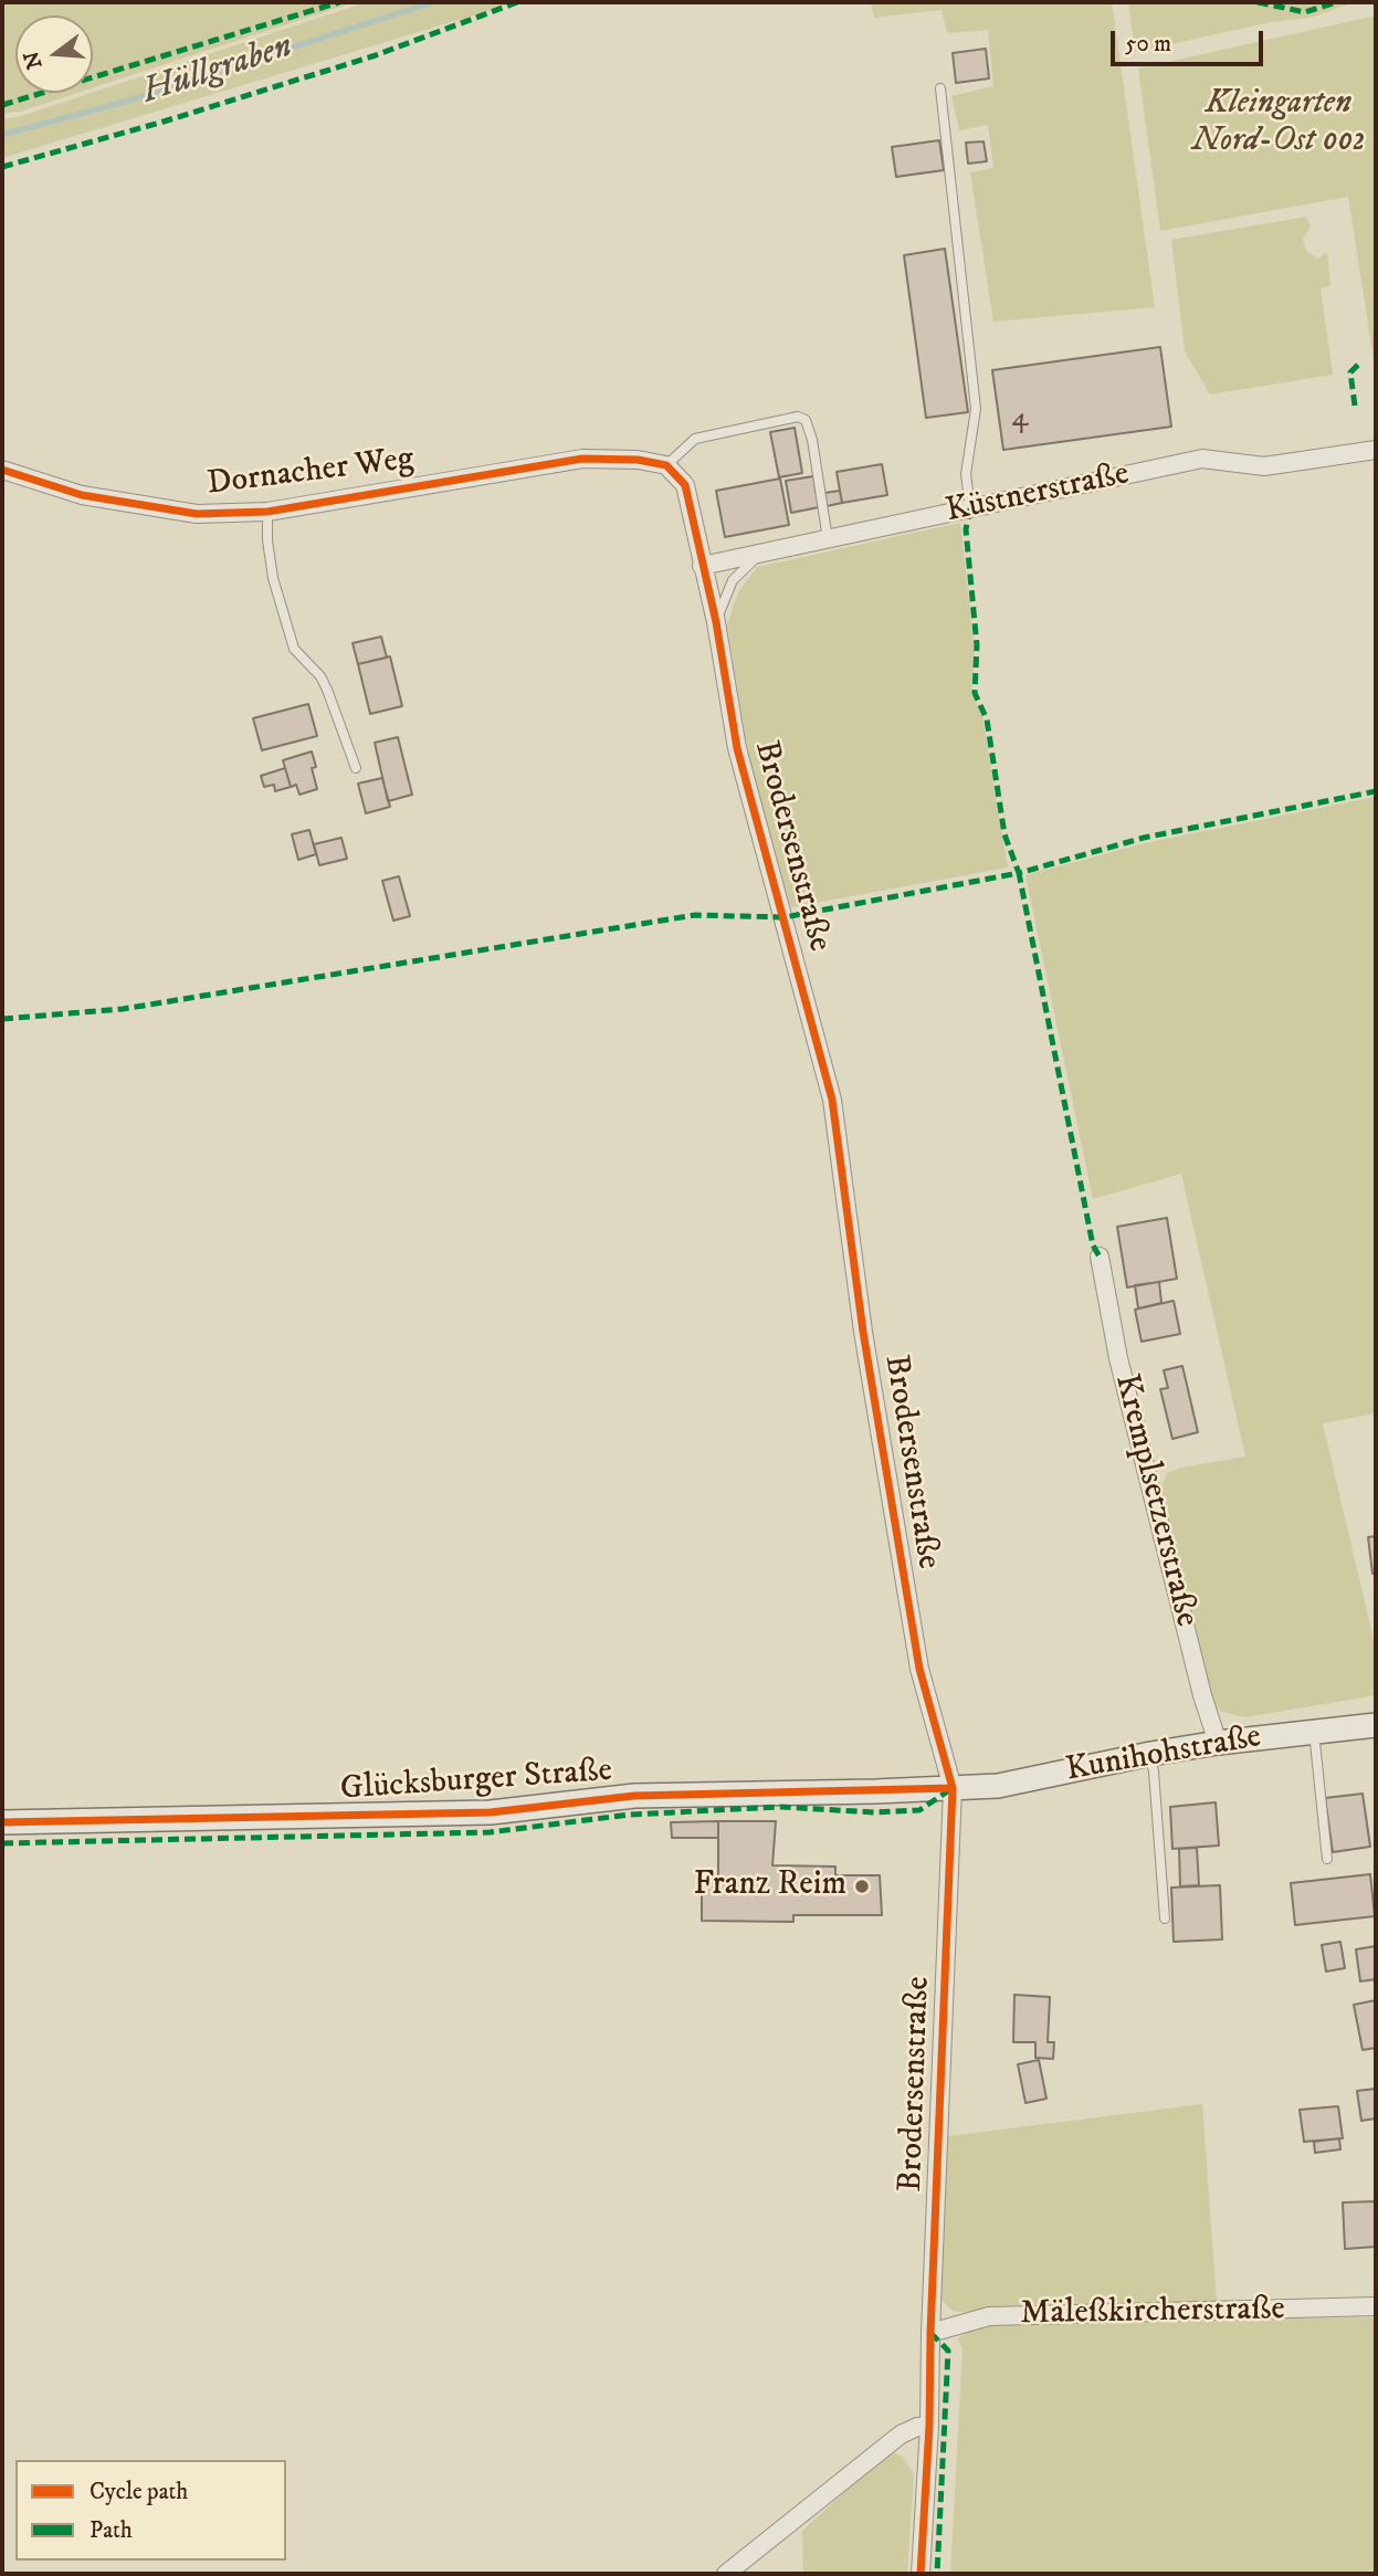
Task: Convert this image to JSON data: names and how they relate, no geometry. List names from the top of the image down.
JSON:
{
  "streets": {
    "street": [
      "Dornacher Weg",
      "Küstnerstraße",
      "Brodersenstraße",
      "Kremplsetzerstraße",
      "Kunihohstraße",
      "Glücksburger Straße",
      "Mäleßkircherstraße"
    ]
  },
  "crossings": [
    ["Dornacher Weg", "Brodersenstraße"],
    ["Küstnerstraße", "Brodersenstraße"],
    ["Brodersenstraße", "Kunihohstraße"],
    ["Brodersenstraße", "Glücksburger Straße"],
    ["Brodersenstraße", "Mäleßkircherstraße"],
    ["Kremplsetzerstraße", "Kunihohstraße"],
    ["Kunihohstraße", "Glücksburger Straße"]
  ],
  "water": ["Hüllgraben"],
  "parks": ["Kleingarten Nord-Ost 002"],
  "places": ["Franz Reim"],
  "house_numbers": ["4"],
  "legend": ["Cycle path", "Path"],
  "scale_bar": "50 m",
  "north": "left"
}
